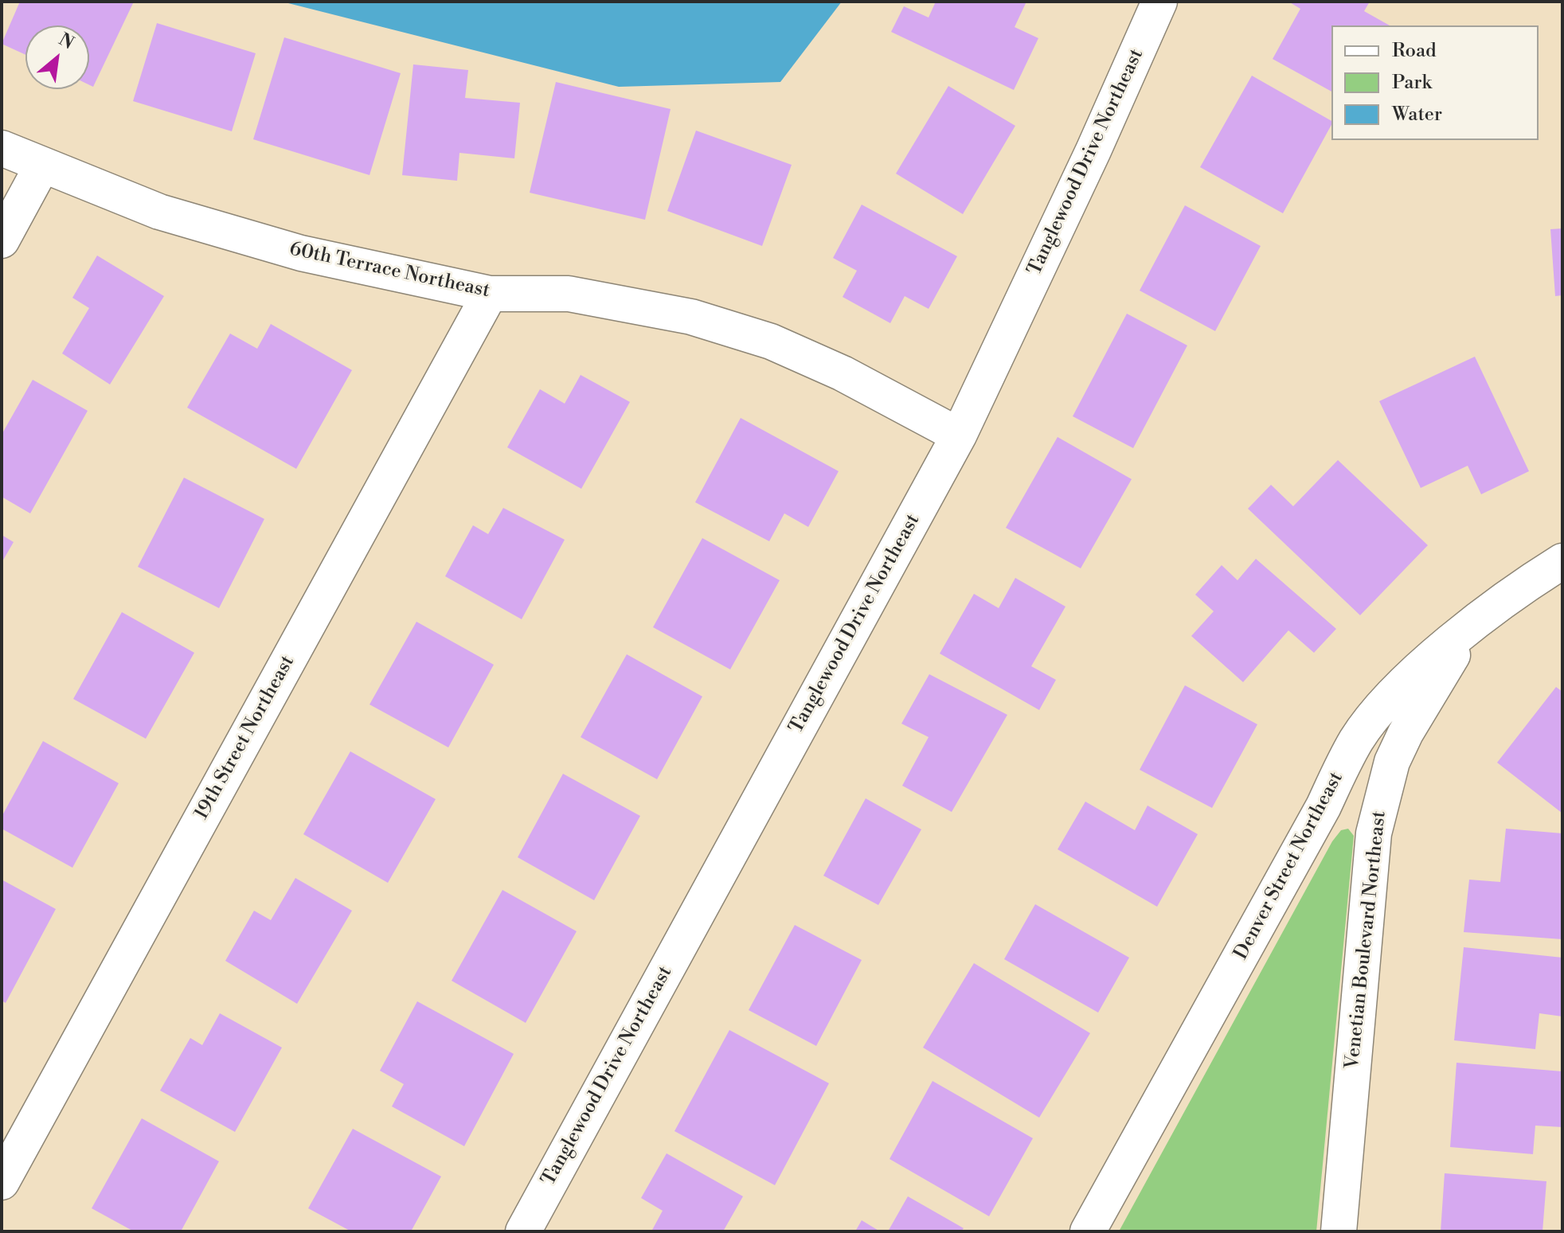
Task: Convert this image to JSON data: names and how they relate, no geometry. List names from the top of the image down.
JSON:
{
  "streets": {
    "street": [
      "Tanglewood Drive Northeast",
      "60th Terrace Northeast",
      "19th Street Northeast",
      "Denver Street Northeast",
      "Venetian Boulevard Northeast"
    ]
  },
  "crossings": [
    ["Tanglewood Drive Northeast", "60th Terrace Northeast"],
    ["60th Terrace Northeast", "19th Street Northeast"],
    ["Denver Street Northeast", "Venetian Boulevard Northeast"]
  ],
  "legend": ["Road", "Park", "Water"],
  "north": "top right"
}
